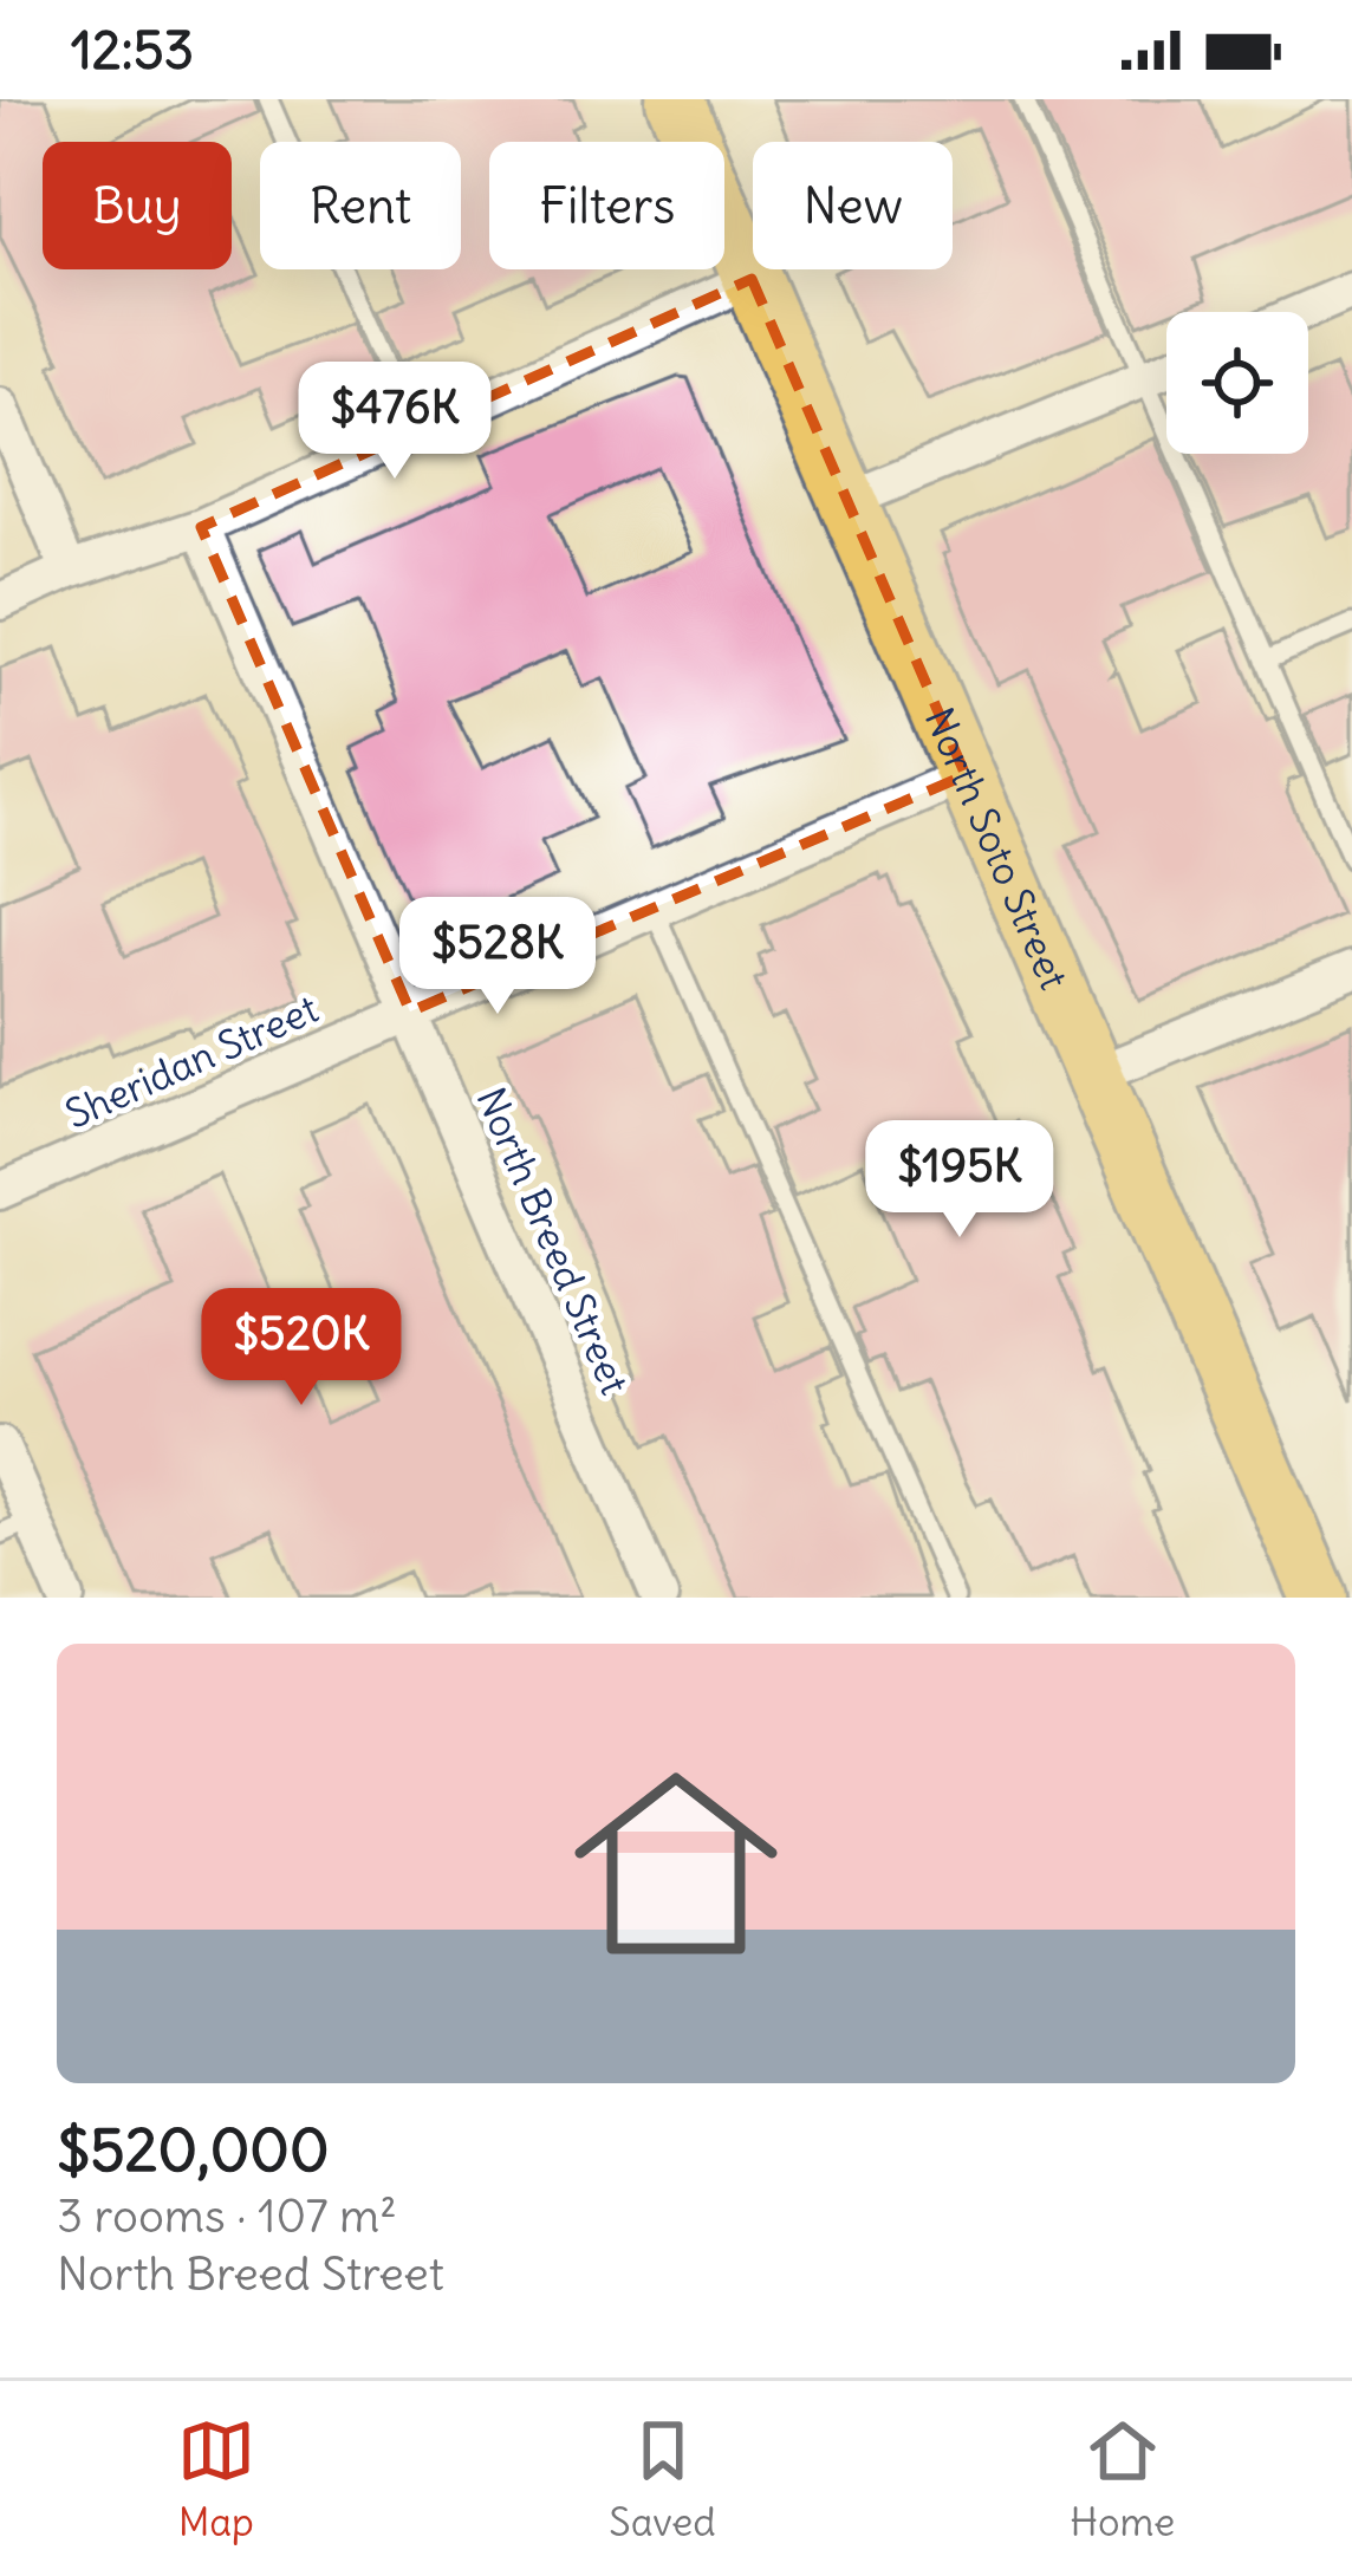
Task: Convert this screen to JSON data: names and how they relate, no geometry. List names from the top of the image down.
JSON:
{
  "streets": {
    "main road": ["North Soto Street"],
    "street": ["Sheridan Street", "North Breed Street"]
  },
  "crossings": [
    ["North Soto Street", "Sheridan Street"],
    ["Sheridan Street", "North Breed Street"]
  ],
  "page": {
    "status": "12:53",
    "chip": [
      "Buy",
      "Rent",
      "Filters",
      "New"
    ],
    "price": [
      "$476K",
      "$528K",
      "$195K",
      "$520K"
    ],
    "list": [
      {
        "name": "$520,000",
        "note": "3 rooms · 107 m² · North Breed Street"
      }
    ],
    "tabs": ["Map", "Saved", "Home"]
  }
}
